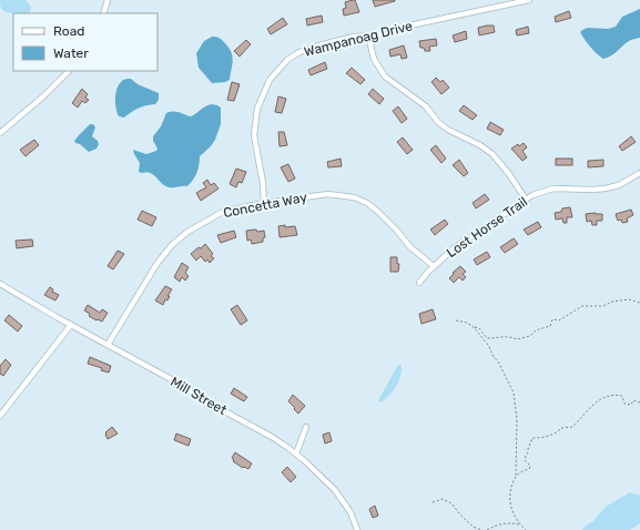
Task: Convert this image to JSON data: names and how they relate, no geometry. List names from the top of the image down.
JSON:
{
  "streets": {
    "street": [
      "Wampanoag Drive",
      "Concetta Way",
      "Lost Horse Trail",
      "Mill Street"
    ]
  },
  "crossings": [
    ["Wampanoag Drive", "Concetta Way"],
    ["Concetta Way", "Lost Horse Trail"],
    ["Concetta Way", "Mill Street"]
  ],
  "legend": ["Road", "Water"]
}
